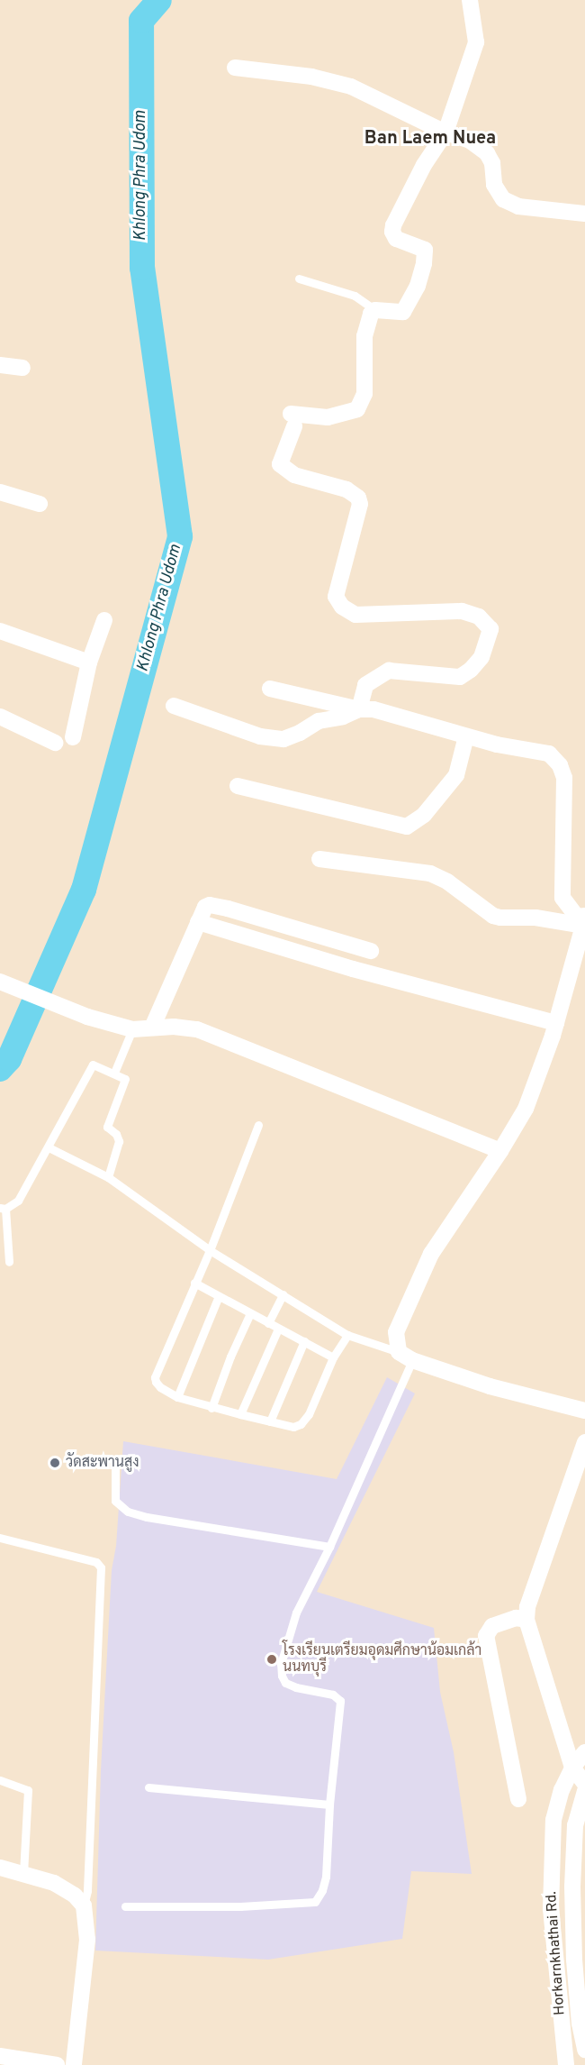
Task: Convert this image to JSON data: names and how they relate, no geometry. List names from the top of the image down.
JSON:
{
  "streets": {
    "street": ["Horkarnkhathai Rd."]
  },
  "districts": ["Ban Laem Nuea"],
  "water": ["Khlong Phra Udom"],
  "places": ["วัดสะพานสูง", "โรงเรียนเตรียมอุดมศึกษาน้อมเกล้า นนทบุรี"]
}
